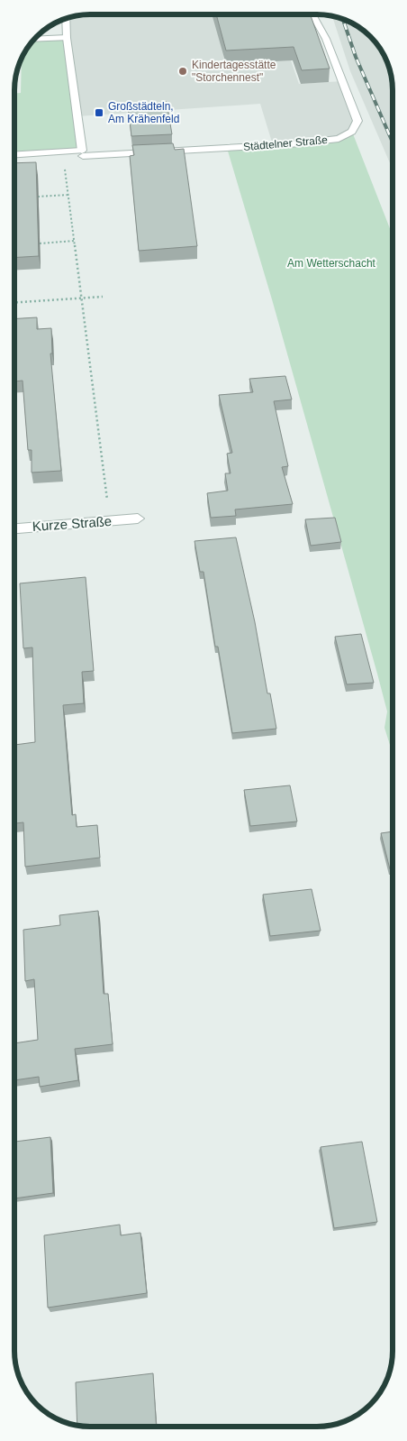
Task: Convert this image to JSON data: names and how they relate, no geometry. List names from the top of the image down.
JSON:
{
  "streets": {
    "street": ["Städtelner Straße", "Kurze Straße"]
  },
  "parks": ["Am Wetterschacht"],
  "places": {
    "other": ["Kindertagesstätte \"Storchennest\""],
    "transit": ["Großstädteln, Am Krähenfeld"]
  }
}
